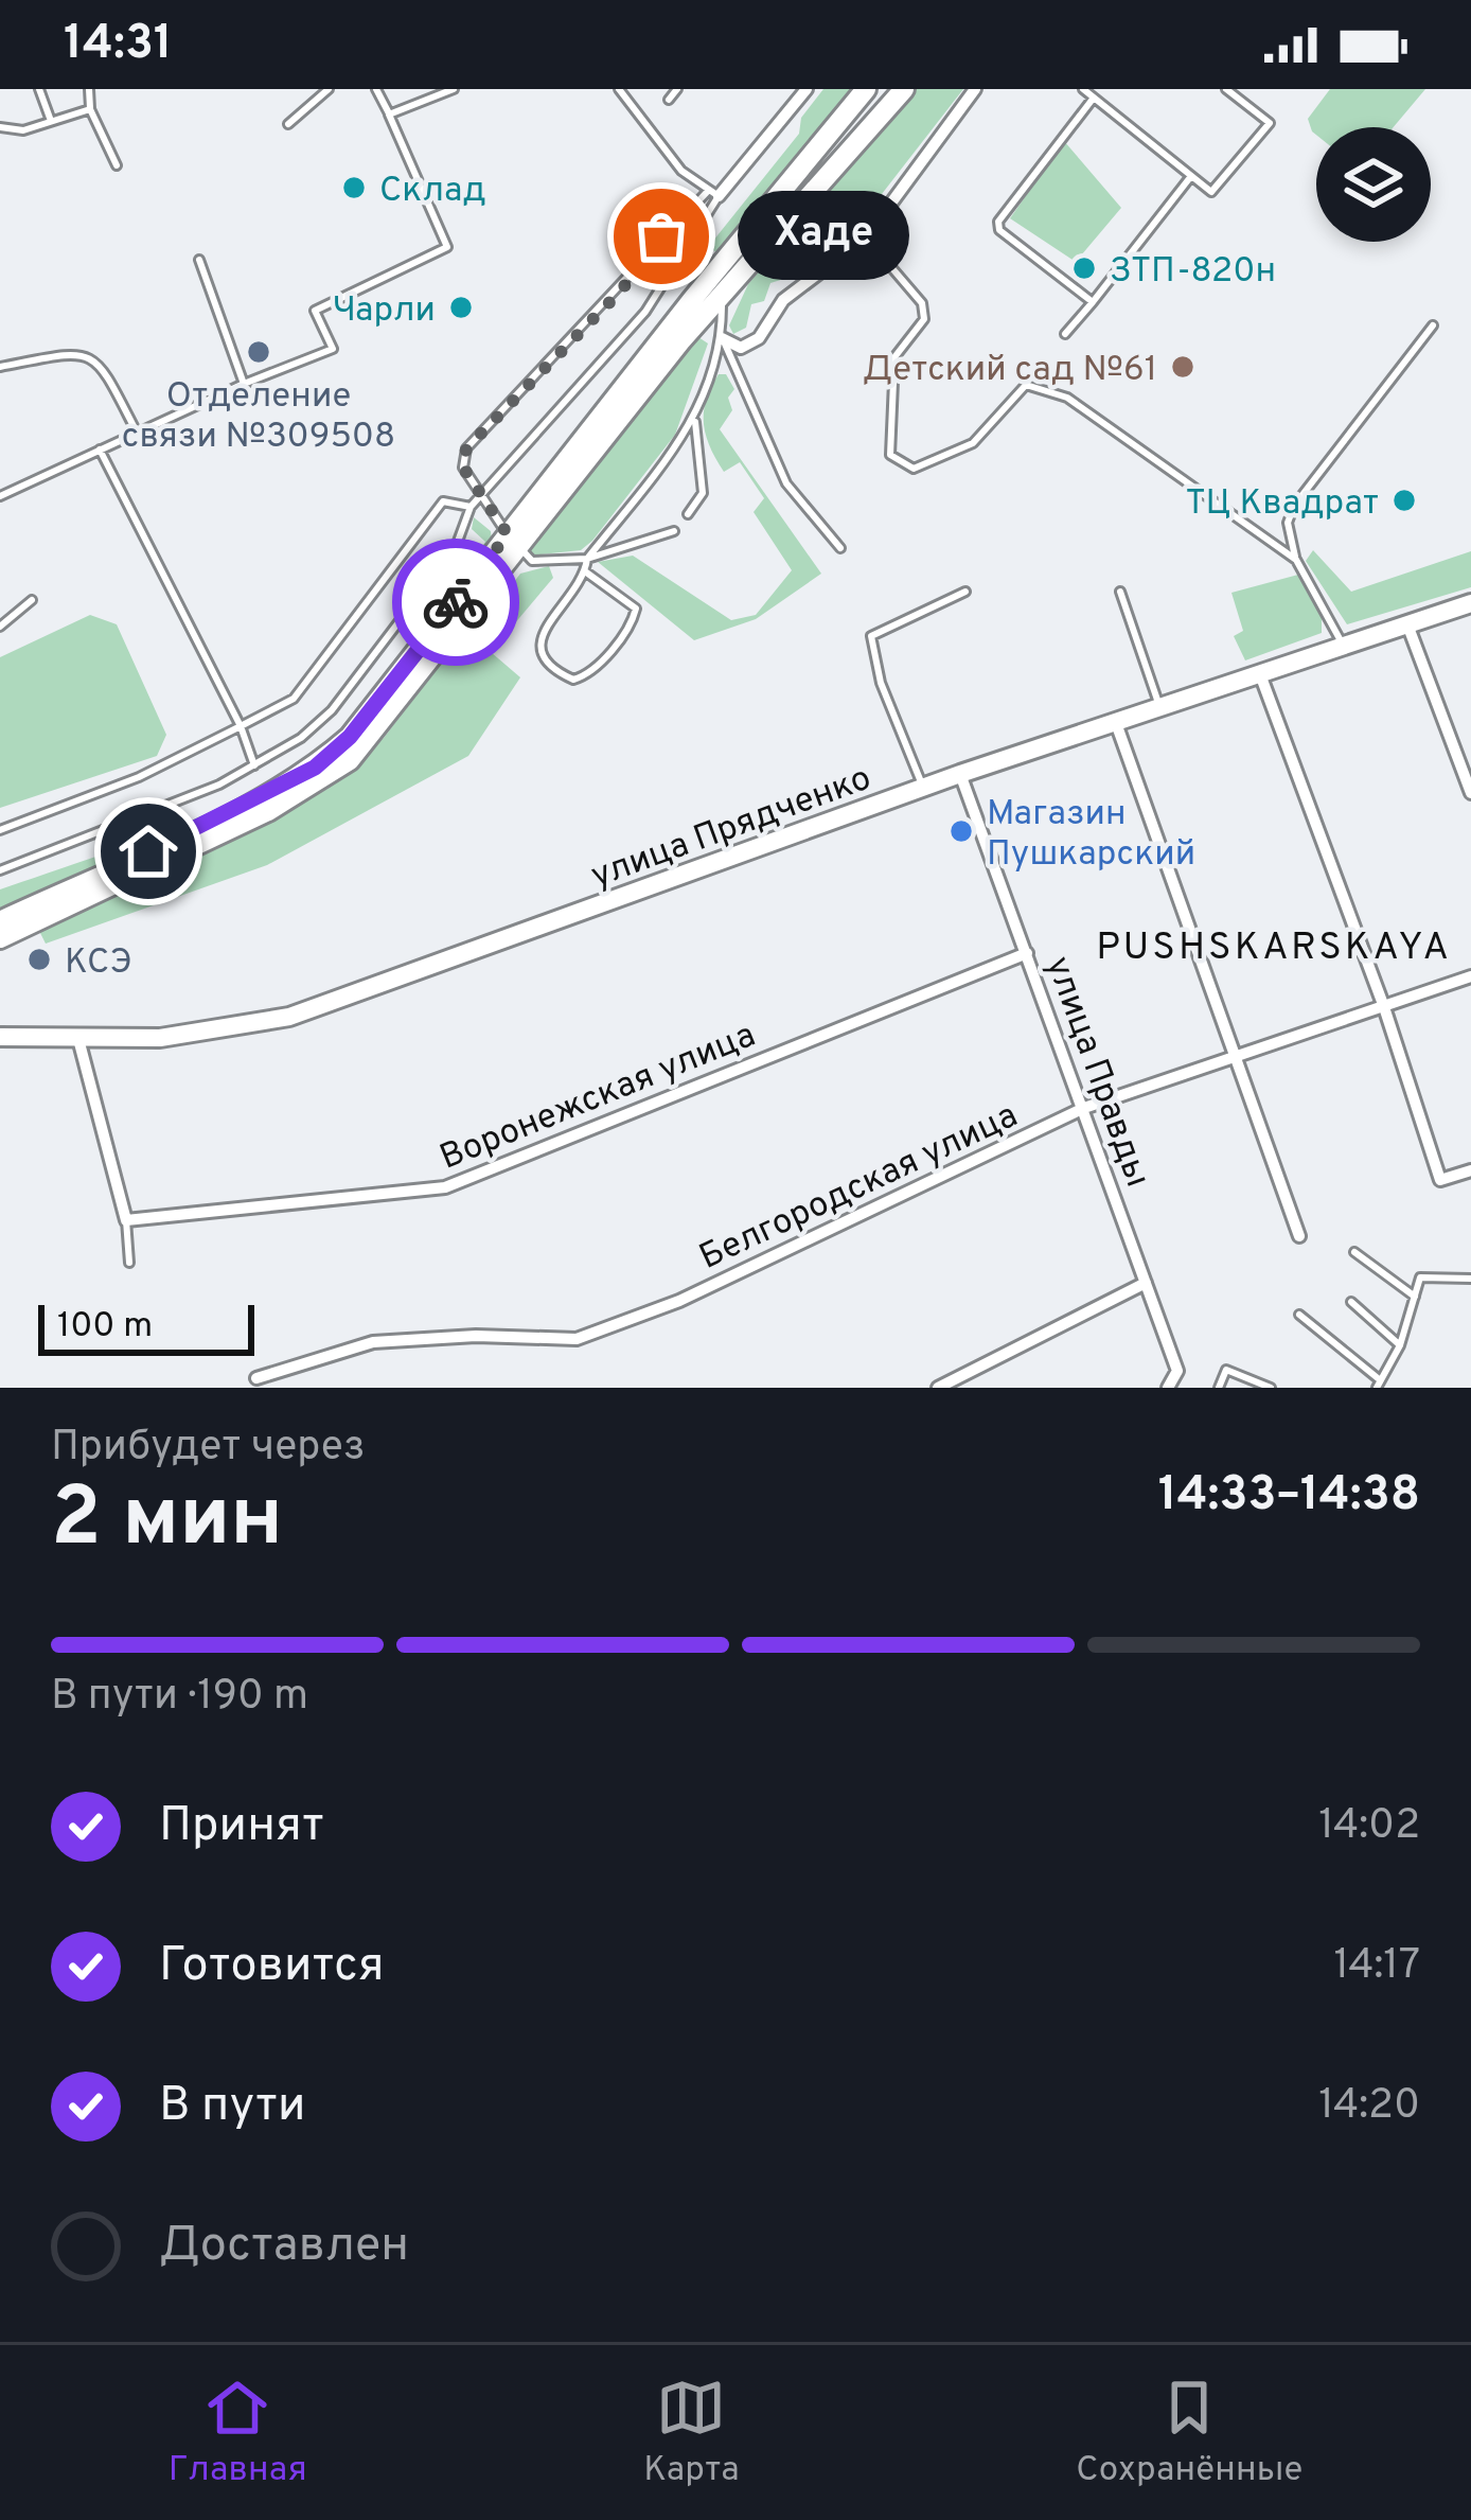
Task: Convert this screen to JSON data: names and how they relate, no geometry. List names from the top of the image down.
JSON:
{
  "streets": {
    "main road": ["улица Прядченко"],
    "street": ["улица Правды", "Воронежская улица", "Белгородская улица"]
  },
  "crossings": [
    ["улица Прядченко", "улица Правды"],
    ["улица Правды", "Воронежская улица"],
    ["улица Правды", "Белгородская улица"]
  ],
  "districts": ["PUSHSKARSKAYA"],
  "places": [
    "Склад",
    "Хаде",
    "ЗТП-820н",
    "Чарли",
    "Отделение связи №309508",
    "Детский сад №61",
    "ТЦ Квадрат",
    "Магазин Пушкарский",
    "КСЭ"
  ],
  "scale_bar": "100 m",
  "page": {
    "status": "14:31",
    "bubble": "Хаде",
    "scale": "100 m",
    "heading": ["2 мин", "Прибудет через", "14:33–14:38"],
    "bar": "В пути · 190 m",
    "list": [
      ["Принят", "14:02"],
      ["Готовится", "14:17"],
      ["В пути", "14:20"],
      "Доставлен"
    ],
    "tabs": ["Главная", "Карта", "Сохранённые"]
  }
}
